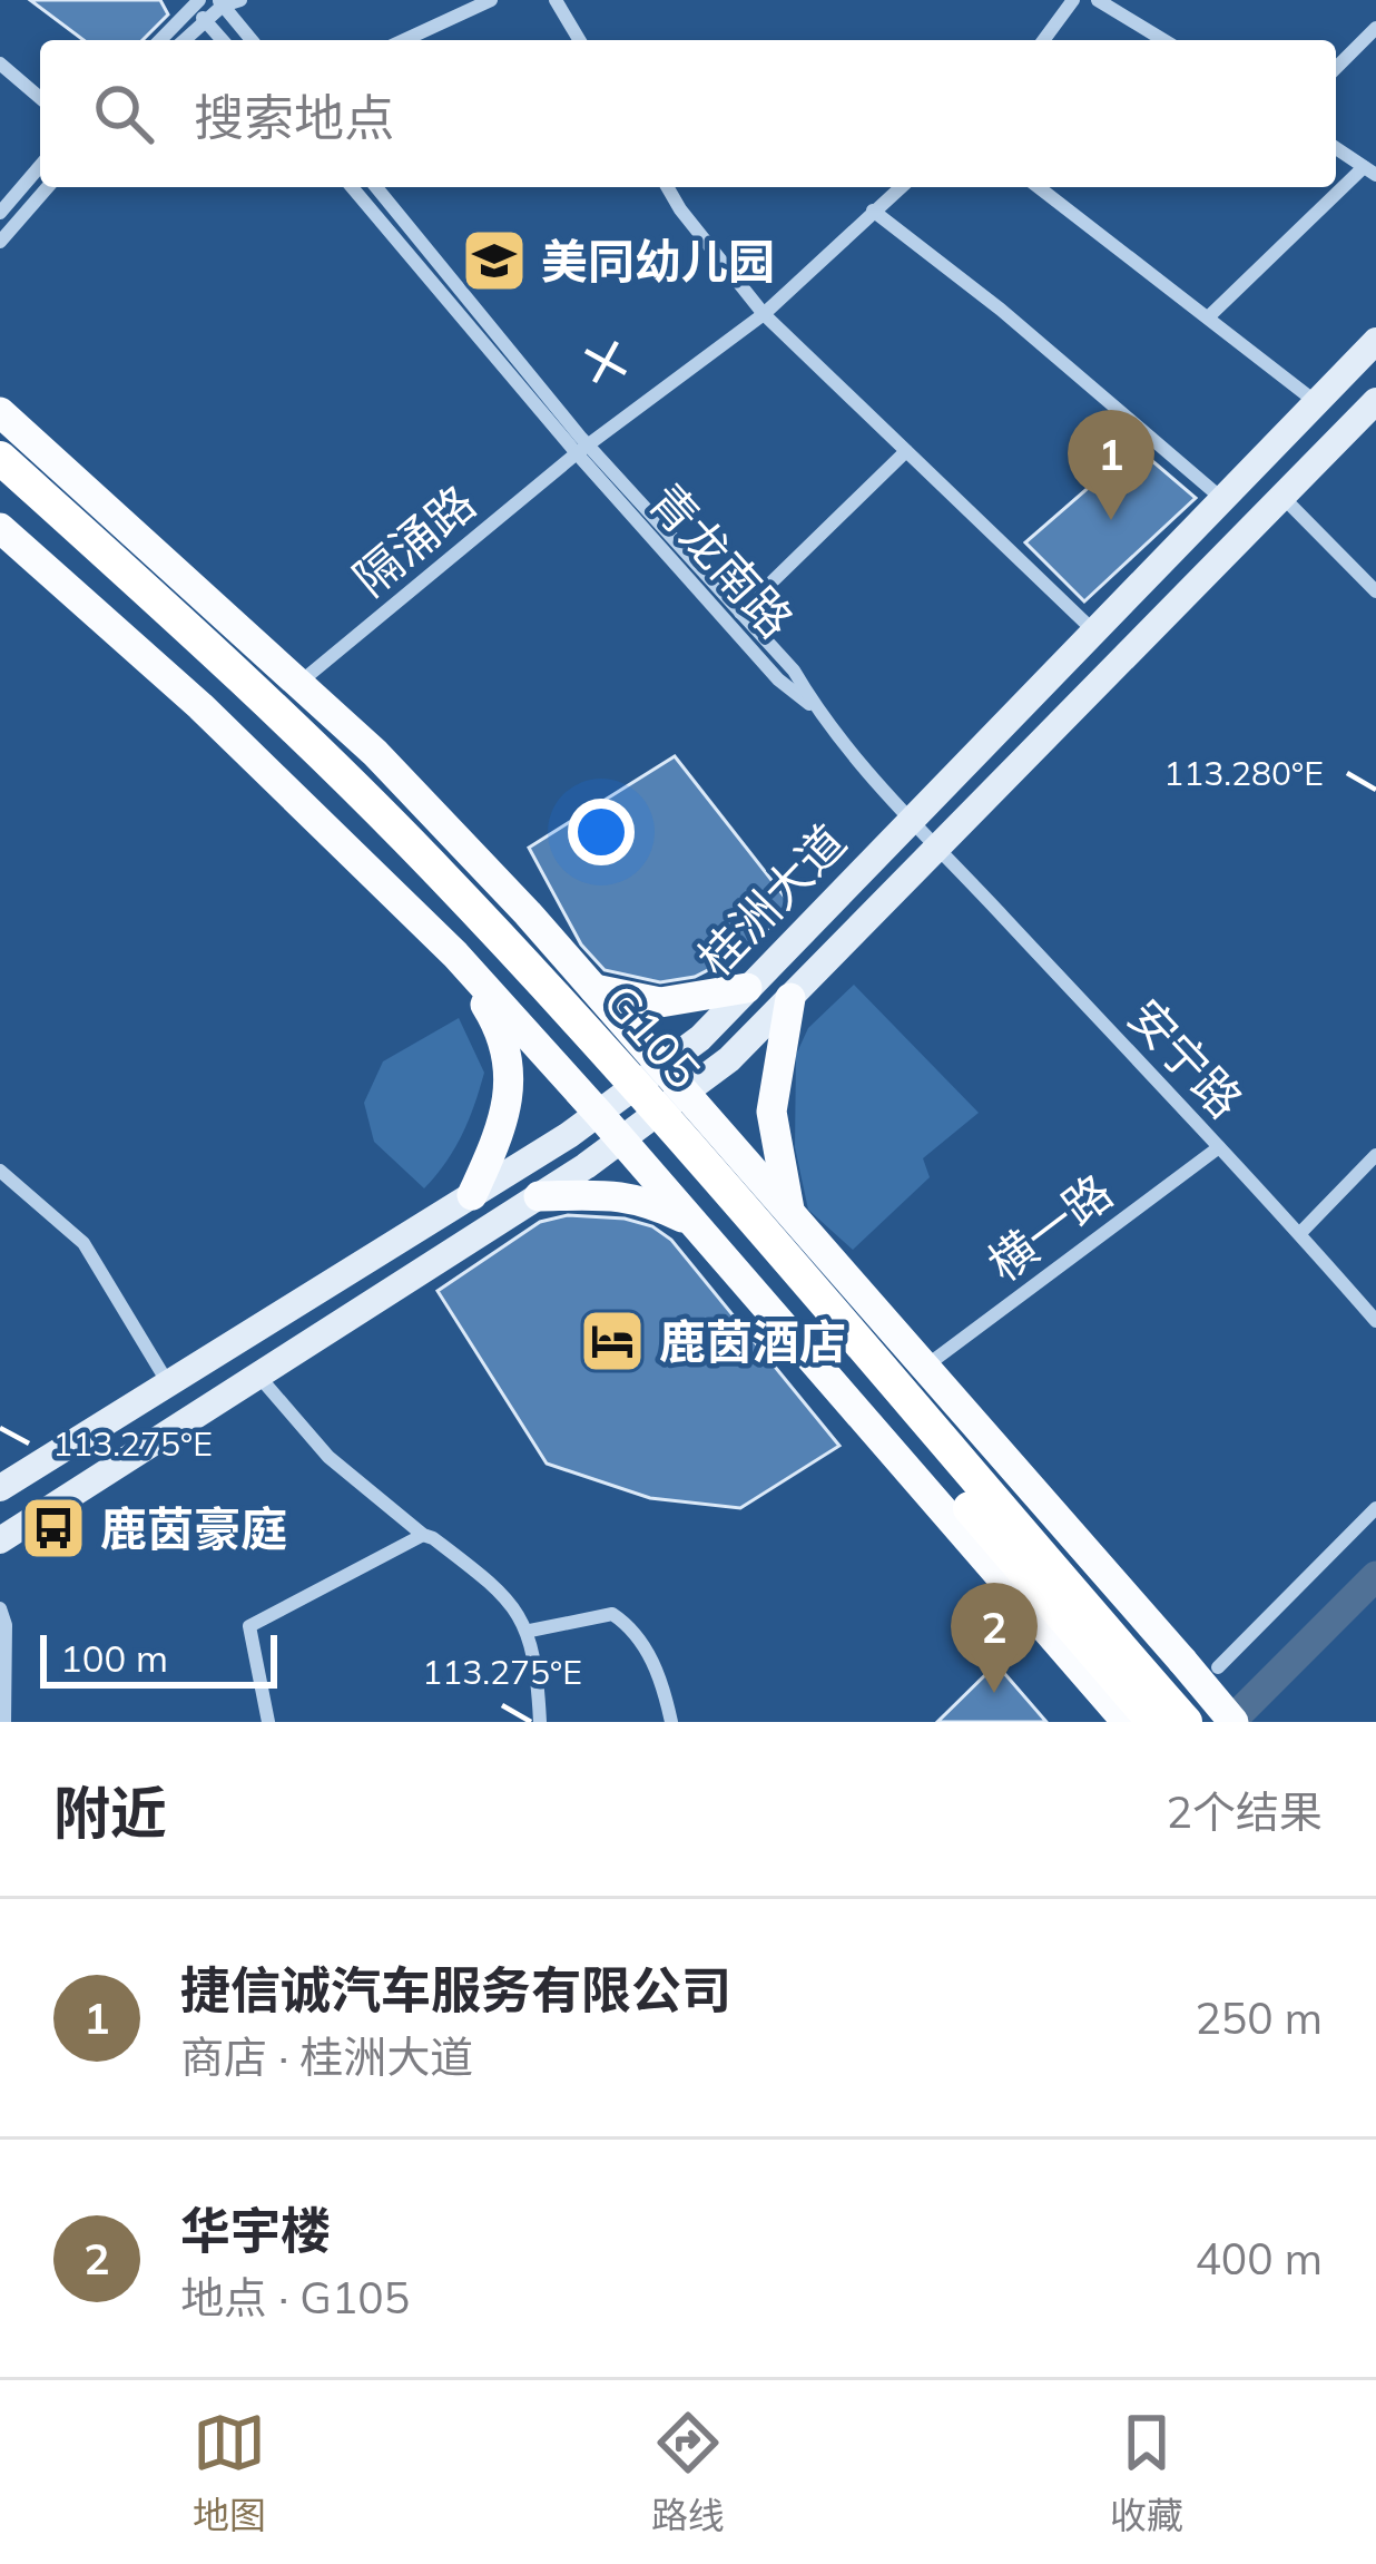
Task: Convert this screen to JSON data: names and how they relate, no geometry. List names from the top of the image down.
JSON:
{
  "streets": {
    "highway": ["G105"],
    "main road": ["桂洲大道"],
    "street": [
      "隔涌路",
      "青龙南路",
      "安宁路",
      "横一路"
    ]
  },
  "crossings": [
    ["隔涌路", "青龙南路"],
    ["青龙南路", "桂洲大道"],
    ["青龙南路", "安宁路"],
    ["桂洲大道", "安宁路"],
    ["安宁路", "横一路"]
  ],
  "places": {
    "school or university": ["美同幼儿园"],
    "hotel": ["鹿茵酒店"],
    "bus stop": ["鹿茵豪庭"]
  },
  "scale_bar": "100 m",
  "page": {
    "search": "搜索地点",
    "pins": ["1", "2"],
    "scale": "100 m",
    "heading": ["附近", "2个结果"],
    "list": [
      {
        "mark": "1",
        "name": "捷信诚汽车服务有限公司",
        "note": "商店 · 桂洲大道",
        "value": "250 m"
      },
      {
        "mark": "2",
        "name": "华宇楼",
        "note": "地点 · G105",
        "value": "400 m"
      }
    ],
    "nav": ["地图", "路线", "收藏"]
  },
  "coordinates": ["113.280°E", "113.275°E"]
}
